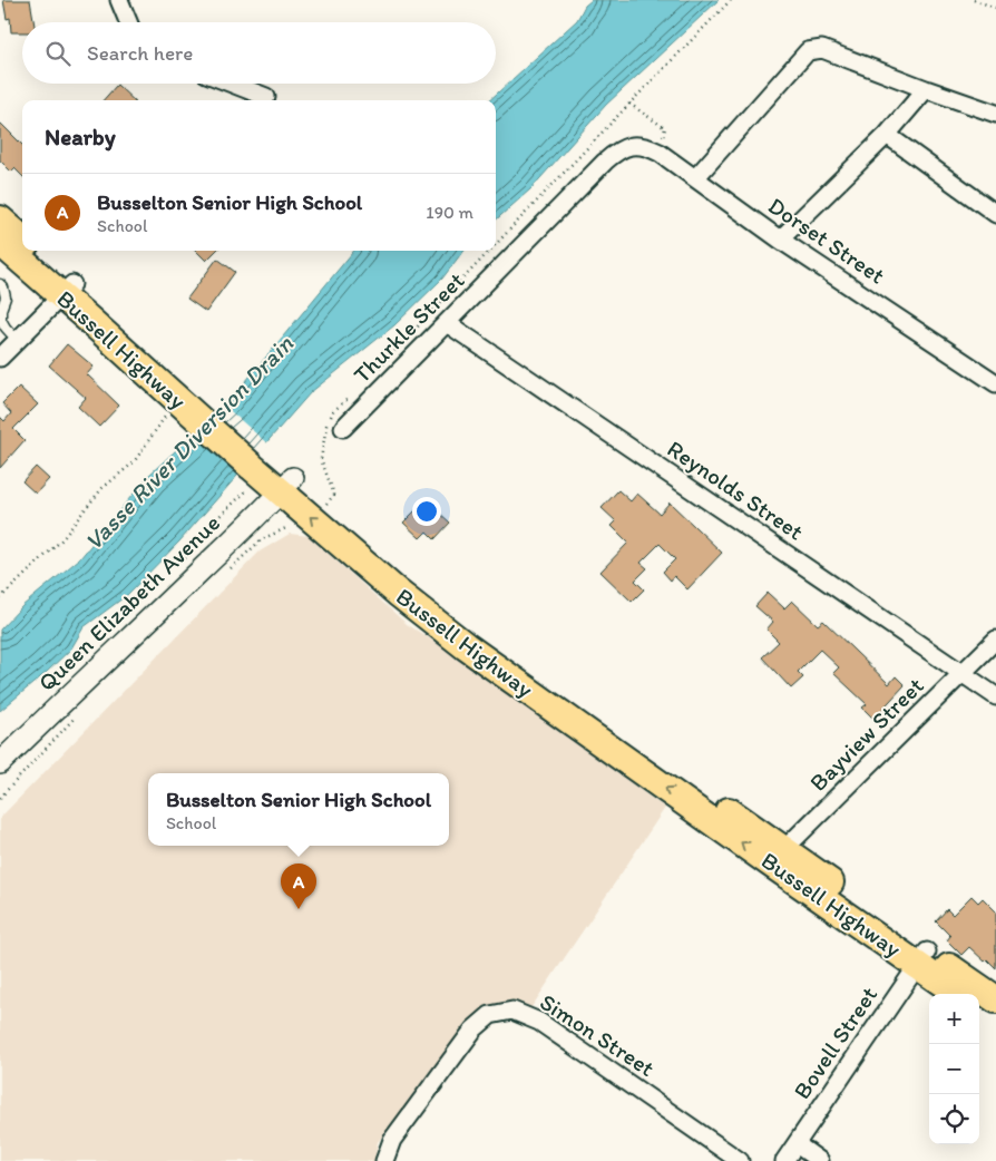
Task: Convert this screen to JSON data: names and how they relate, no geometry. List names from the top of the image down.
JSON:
{
  "streets": {
    "main road": ["Bussell Highway"],
    "street": [
      "Dorset Street",
      "Thurkle Street",
      "Reynolds Street",
      "Queen Elizabeth Avenue",
      "Bayview Street",
      "Simon Street",
      "Bovell Street"
    ]
  },
  "crossings": [
    ["Dorset Street", "Thurkle Street"],
    ["Thurkle Street", "Reynolds Street"],
    ["Bussell Highway", "Queen Elizabeth Avenue"],
    ["Bussell Highway", "Bayview Street"],
    ["Bussell Highway", "Bovell Street"],
    ["Reynolds Street", "Bayview Street"]
  ],
  "water": ["Vasse River Diversion Drain"],
  "page": {
    "search": "Search here",
    "heading": "Nearby",
    "list": [
      {
        "mark": "A",
        "name": "Busselton Senior High School",
        "note": "School",
        "value": "190 m"
      }
    ],
    "popup": ["Busselton Senior High School", "School"],
    "pins": "A",
    "map_buttons": ["+", "−"]
  }
}
